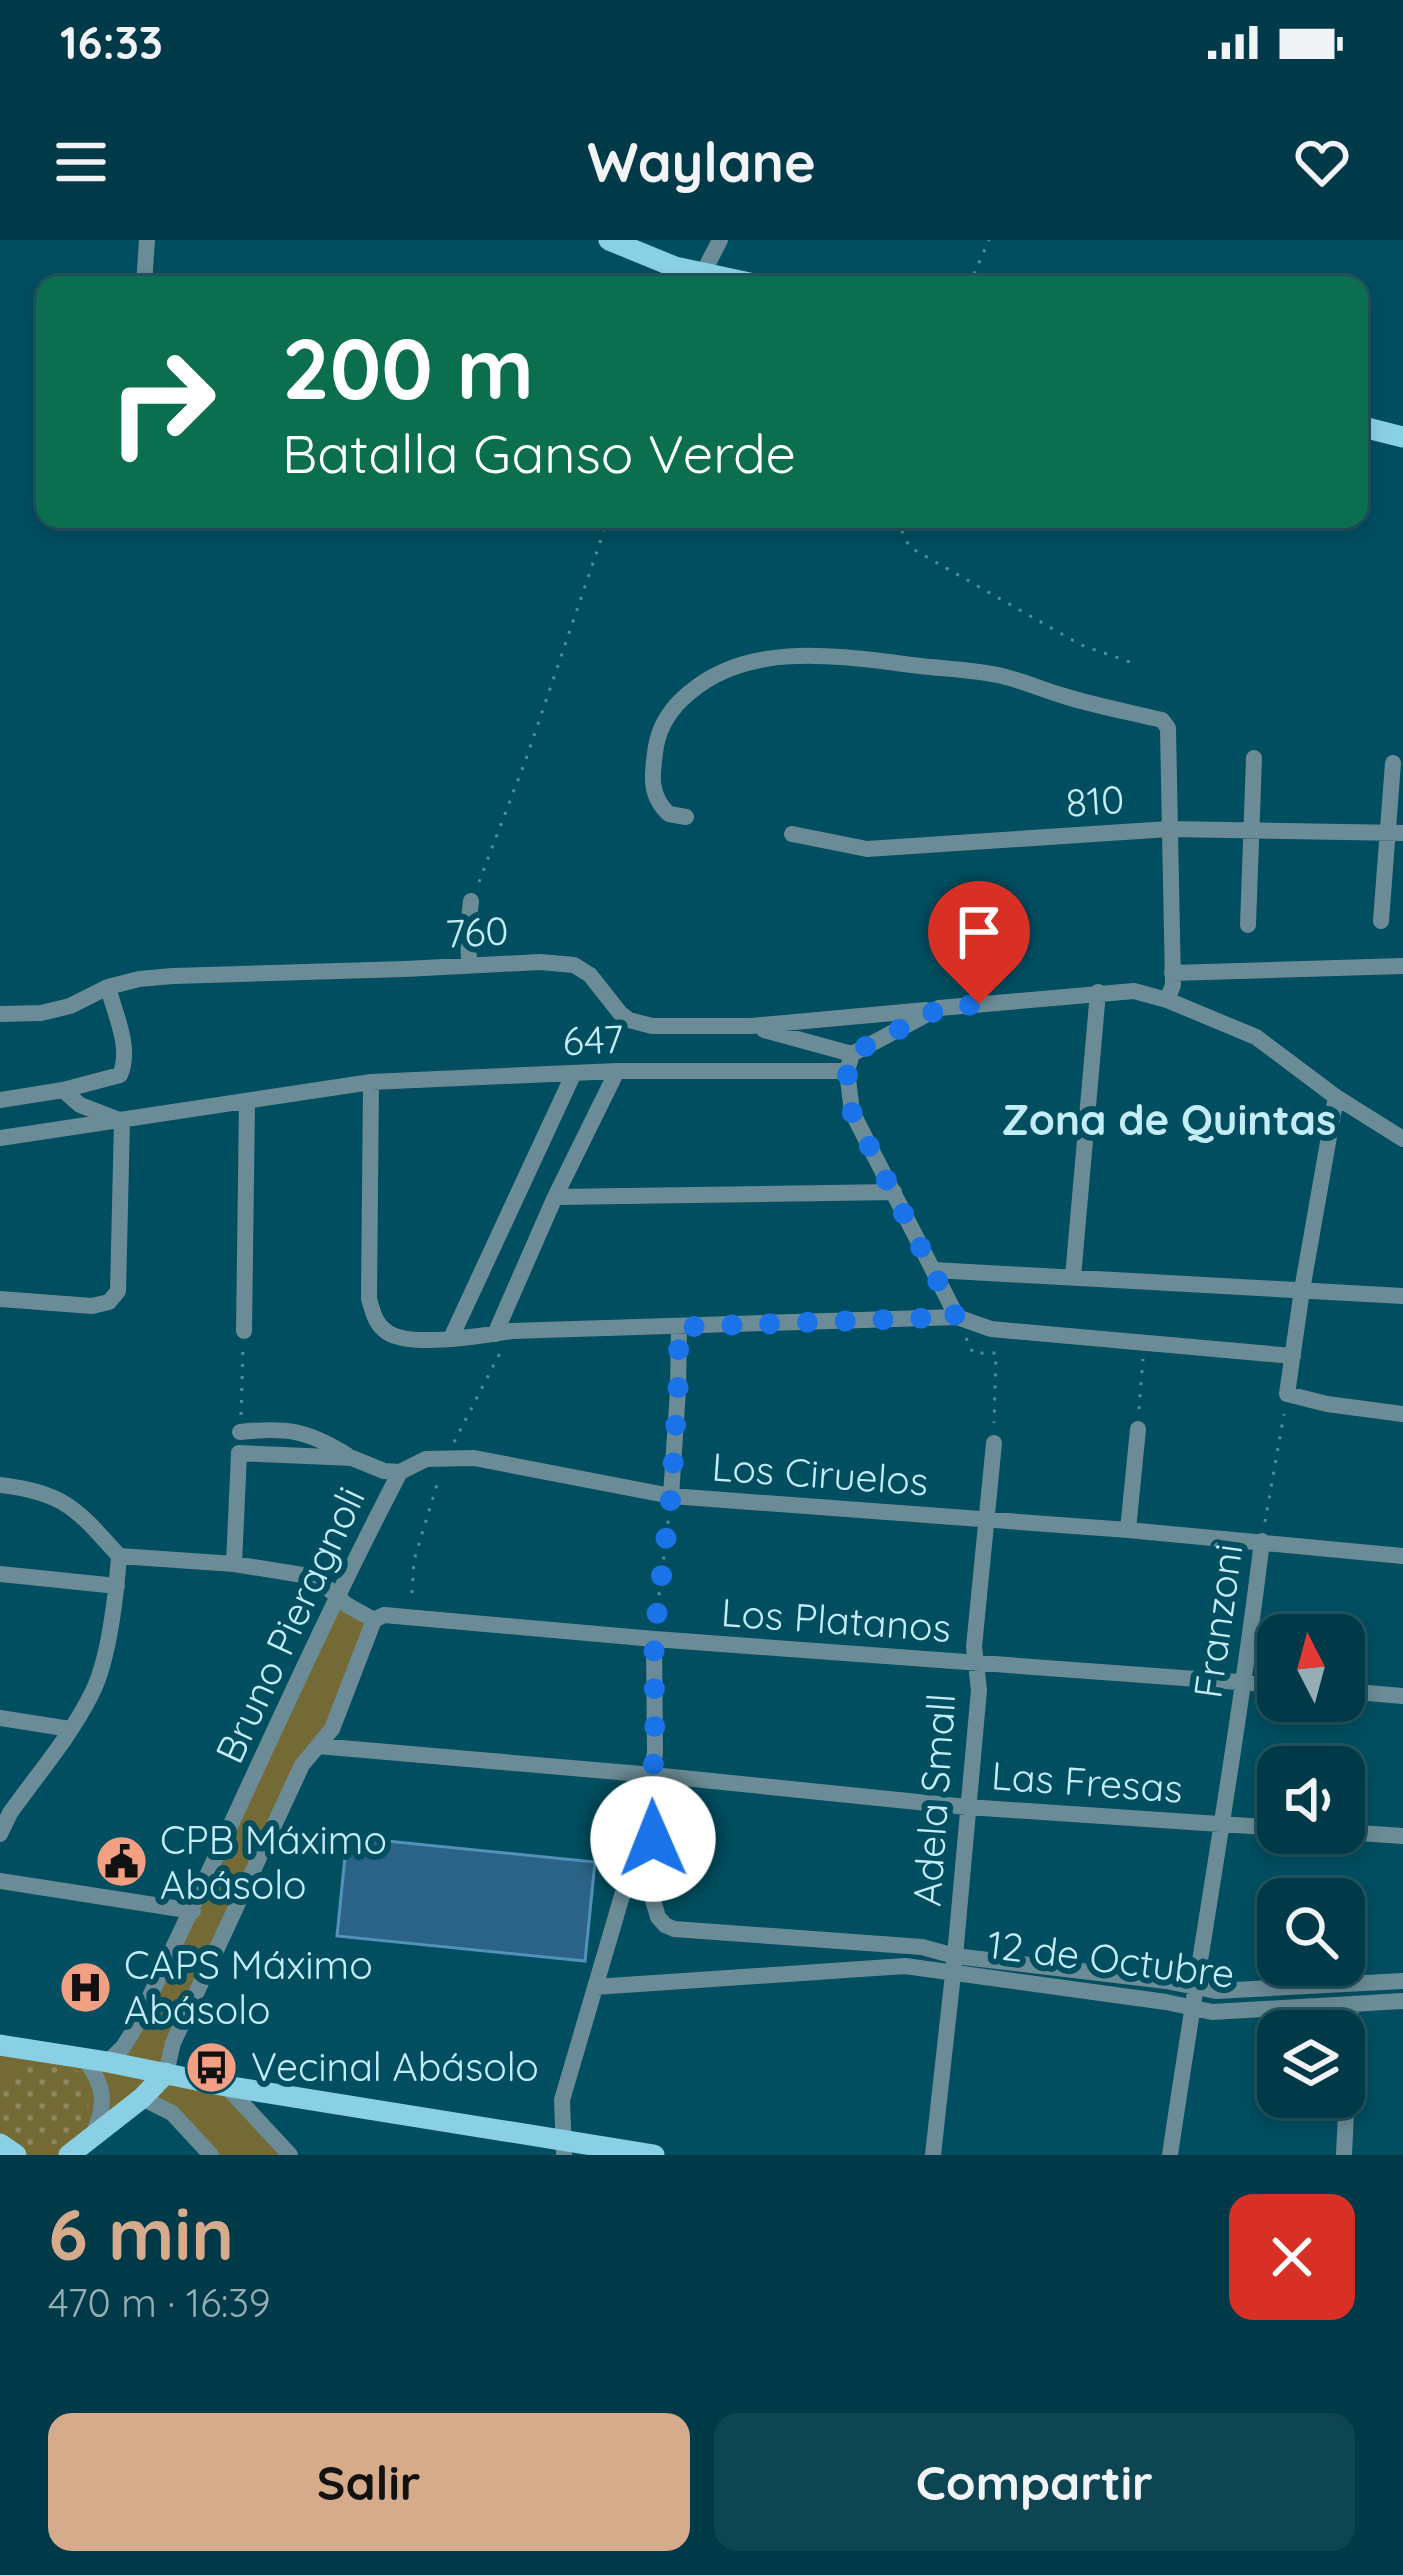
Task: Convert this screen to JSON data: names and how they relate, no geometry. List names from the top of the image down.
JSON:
{
  "streets": {
    "street": [
      "810",
      "760",
      "647",
      "Los Ciruelos",
      "Los Platanos",
      "Franzoni",
      "Bruno Pieragnoli",
      "Las Fresas",
      "Adela Small",
      "12 de Octubre"
    ]
  },
  "crossings": [
    ["760", "647"],
    ["Los Ciruelos", "Franzoni"],
    ["Los Ciruelos", "Bruno Pieragnoli"],
    ["Los Ciruelos", "Adela Small"],
    ["Los Platanos", "Franzoni"],
    ["Los Platanos", "Bruno Pieragnoli"],
    ["Los Platanos", "Adela Small"],
    ["Franzoni", "Las Fresas"],
    ["Franzoni", "12 de Octubre"],
    ["Bruno Pieragnoli", "Las Fresas"],
    ["Las Fresas", "Adela Small"],
    ["Adela Small", "12 de Octubre"]
  ],
  "districts": ["Zona de Quintas"],
  "places": {
    "public building": ["CPB Máximo Abásolo"],
    "hospital": ["CAPS Máximo Abásolo"],
    "bus stop": ["Vecinal Abásolo"]
  },
  "north": "top",
  "page": {
    "status": "16:33",
    "header": "Waylane",
    "turn": ["200 m", "Batalla Ganso Verde"],
    "heading": ["6 min", "470 m · 16:39"],
    "buttons": ["Salir", "Compartir"]
  }
}
